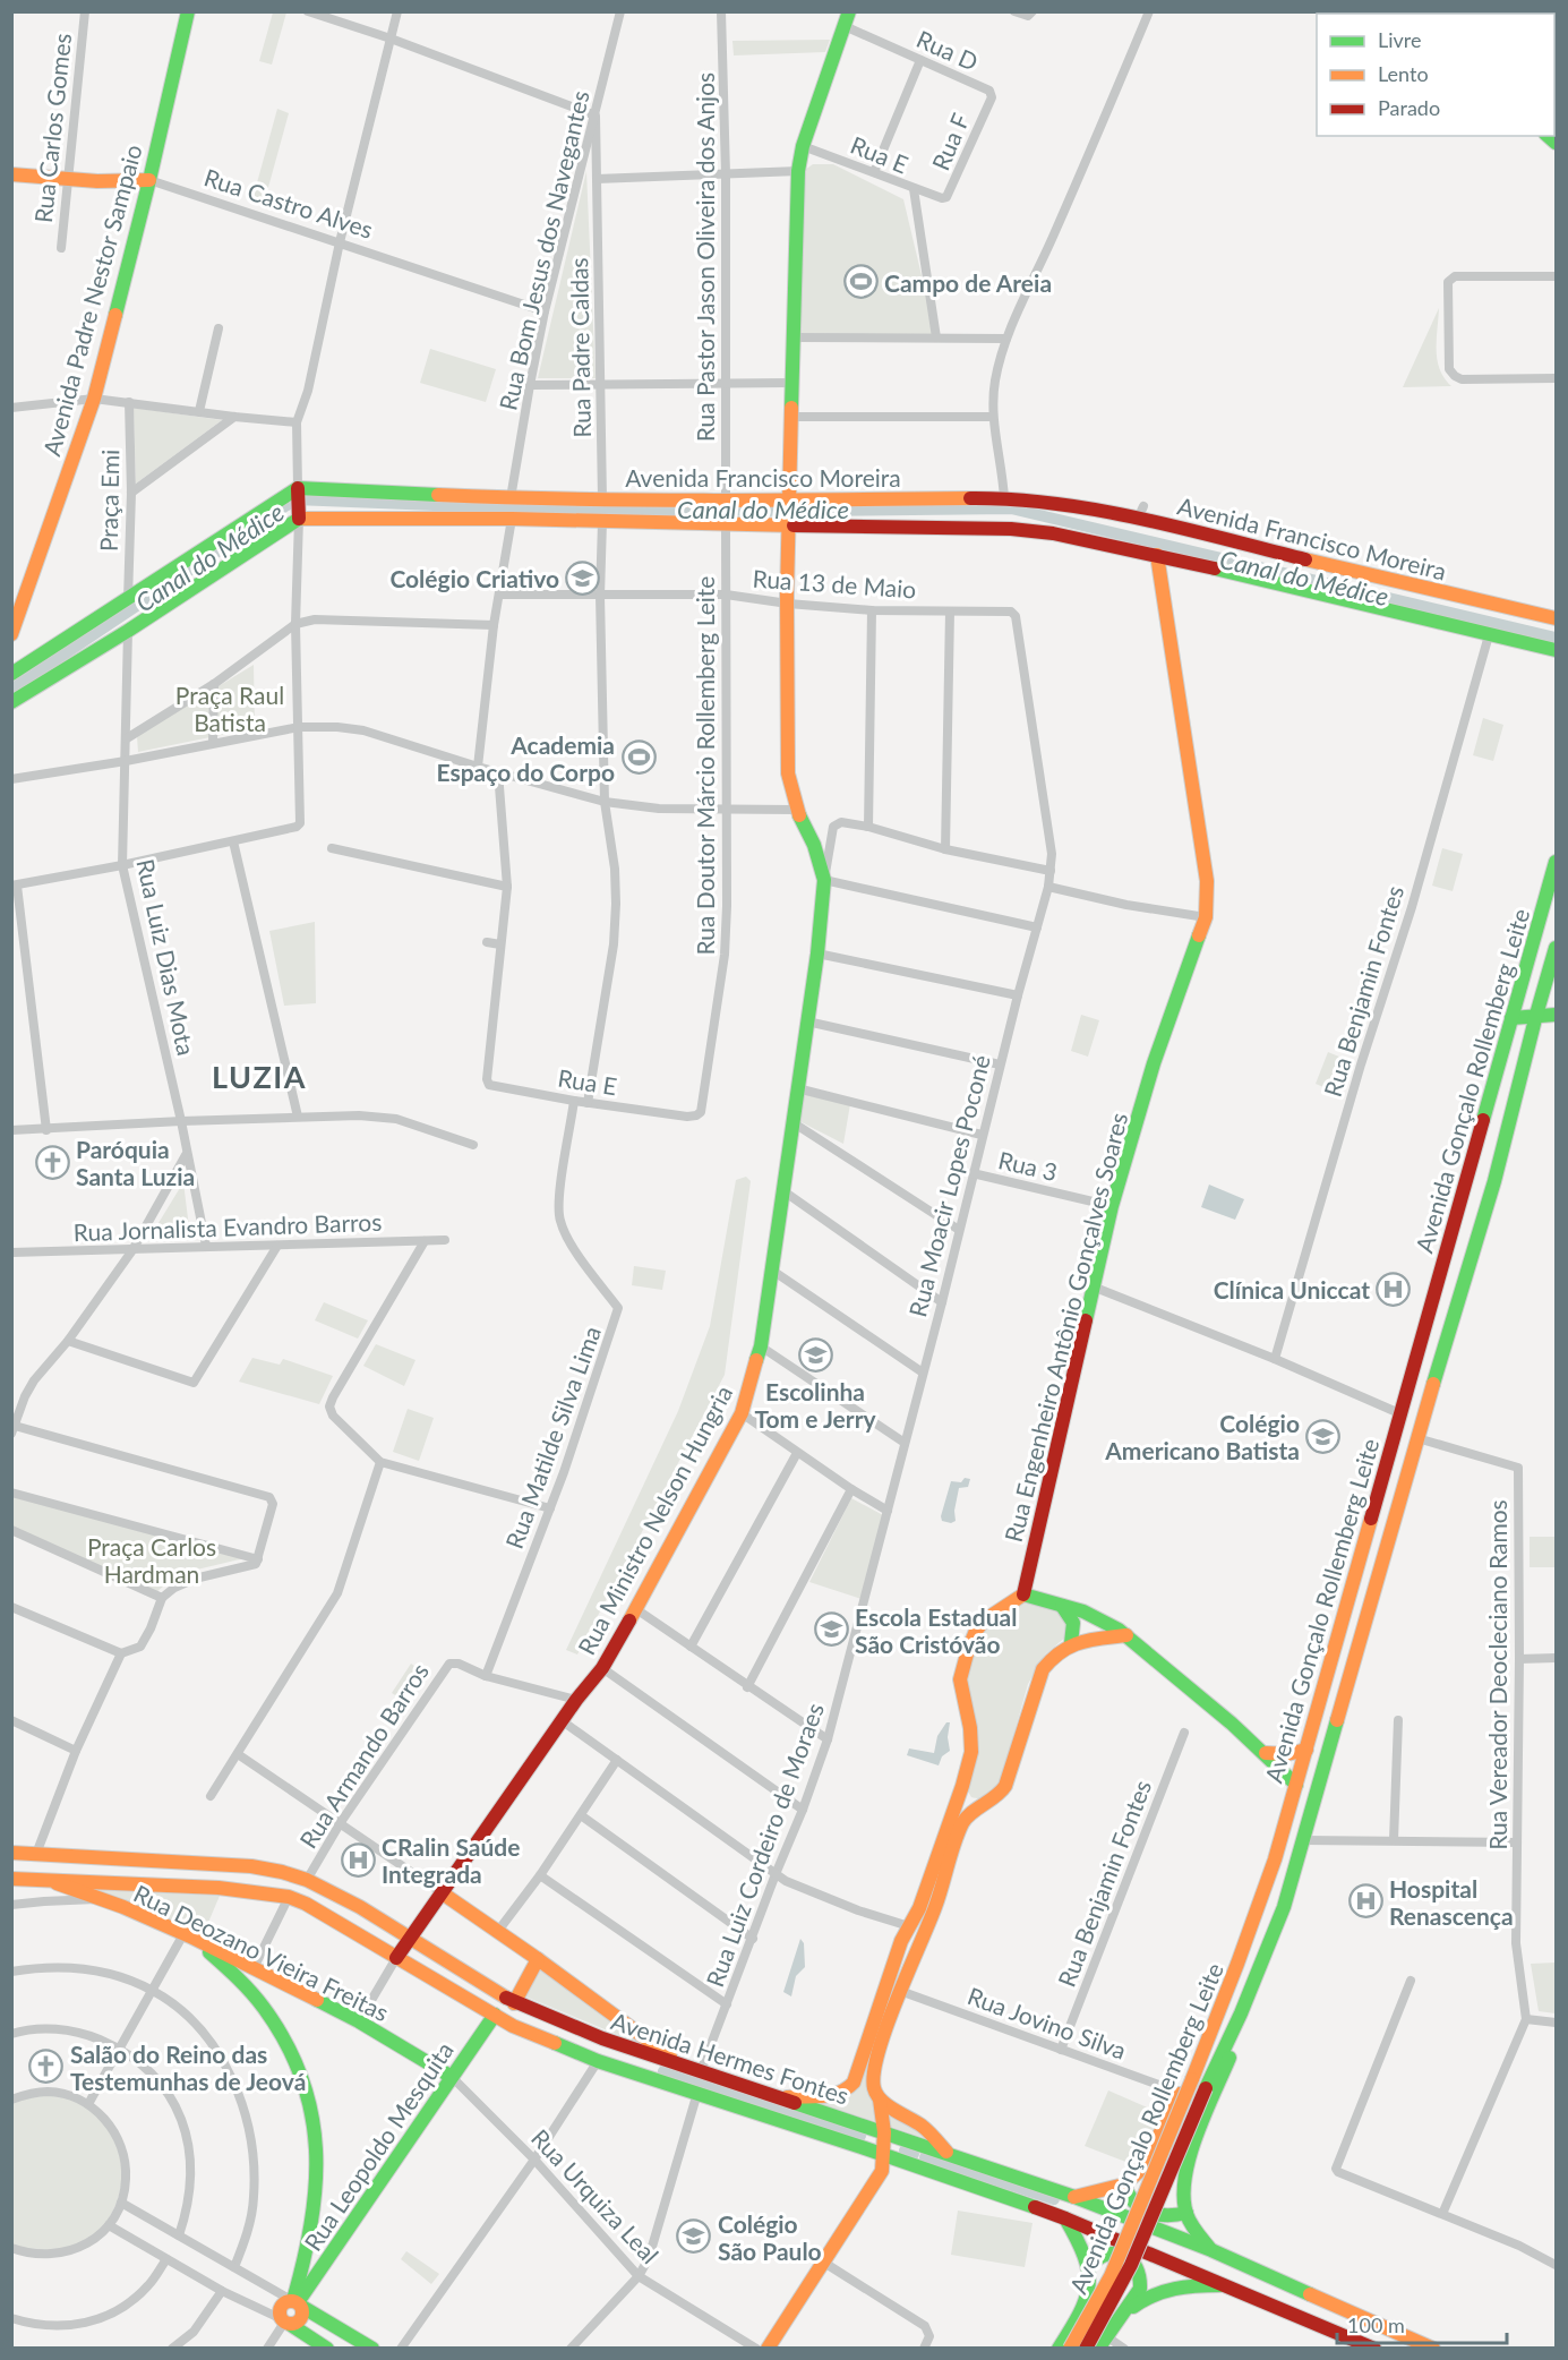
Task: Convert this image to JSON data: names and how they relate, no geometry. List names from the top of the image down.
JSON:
{
  "streets": {
    "street": [
      "Rua D",
      "Rua Carlos Gomes",
      "Rua F",
      "Rua E",
      "Rua Castro Alves",
      "Rua Bom Jesus dos Navegantes",
      "Rua Pastor Jason Oliveira dos Anjos",
      "Avenida Padre Nestor Sampaio",
      "Rua Padre Caldas",
      "Avenida Francisco Moreira",
      "Praça Emi",
      "Rua 13 de Maio",
      "Rua Doutor Márcio Rollemberg Leite",
      "Rua Luiz Dias Mota",
      "Rua Benjamin Fontes",
      "Avenida Gonçalo Rollemberg Leite",
      "Rua 3",
      "Rua Moacir Lopes Poconé",
      "Rua Jornalista Evandro Barros",
      "Rua Engenheiro Antônio Gonçalves Soares",
      "Rua Matilde Silva Lima",
      "Rua Ministro Nelson Hungria",
      "Rua Vereador Deocleciano Ramos",
      "Rua Armando Barros",
      "Rua Luiz Cordeiro de Moraes",
      "Rua Deozano Vieira Freitas",
      "Rua Jovino Silva",
      "Avenida Hermes Fontes",
      "Rua Leopoldo Mesquita",
      "Rua Urquiza Leal"
    ]
  },
  "crossings": [
    ["Rua D", "Rua F"],
    ["Rua D", "Rua Ministro Nelson Hungria"],
    ["Rua Carlos Gomes", "Rua Castro Alves"],
    ["Rua F", "Rua E"],
    ["Rua E", "Rua Doutor Márcio Rollemberg Leite"],
    ["Rua E", "Rua Matilde Silva Lima"],
    ["Rua E", "Rua Ministro Nelson Hungria"],
    ["Rua Castro Alves", "Rua Bom Jesus dos Navegantes"],
    ["Rua Castro Alves", "Avenida Padre Nestor Sampaio"],
    ["Rua Bom Jesus dos Navegantes", "Rua Padre Caldas"],
    ["Rua Bom Jesus dos Navegantes", "Avenida Francisco Moreira"],
    ["Rua Pastor Jason Oliveira dos Anjos", "Avenida Francisco Moreira"],
    ["Rua Padre Caldas", "Avenida Francisco Moreira"],
    ["Avenida Francisco Moreira", "Rua Doutor Márcio Rollemberg Leite"],
    ["Avenida Francisco Moreira", "Rua Benjamin Fontes"],
    ["Avenida Francisco Moreira", "Rua Engenheiro Antônio Gonçalves Soares"],
    ["Avenida Francisco Moreira", "Rua Ministro Nelson Hungria"],
    ["Rua 13 de Maio", "Rua Doutor Márcio Rollemberg Leite"],
    ["Rua 13 de Maio", "Rua Moacir Lopes Poconé"],
    ["Rua 13 de Maio", "Rua Ministro Nelson Hungria"],
    ["Rua Luiz Dias Mota", "Rua Jornalista Evandro Barros"],
    ["Rua Benjamin Fontes", "Rua Jovino Silva"],
    ["Avenida Gonçalo Rollemberg Leite", "Rua Vereador Deocleciano Ramos"],
    ["Rua 3", "Rua Moacir Lopes Poconé"],
    ["Rua 3", "Rua Engenheiro Antônio Gonçalves Soares"],
    ["Rua Moacir Lopes Poconé", "Rua Luiz Cordeiro de Moraes"],
    ["Rua Matilde Silva Lima", "Rua Armando Barros"],
    ["Rua Ministro Nelson Hungria", "Rua Armando Barros"],
    ["Rua Ministro Nelson Hungria", "Avenida Hermes Fontes"],
    ["Rua Armando Barros", "Avenida Hermes Fontes"],
    ["Rua Luiz Cordeiro de Moraes", "Avenida Hermes Fontes"],
    ["Rua Deozano Vieira Freitas", "Avenida Hermes Fontes"],
    ["Rua Deozano Vieira Freitas", "Rua Leopoldo Mesquita"],
    ["Rua Deozano Vieira Freitas", "Rua Urquiza Leal"],
    ["Avenida Hermes Fontes", "Rua Leopoldo Mesquita"],
    ["Rua Leopoldo Mesquita", "Rua Urquiza Leal"]
  ],
  "districts": ["LUZIA"],
  "water": ["Canal do Médice"],
  "parks": ["Praça Raul Batista", "Praça Carlos Hardman"],
  "places": {
    "sports": ["Campo de Areia", "Academia Espaço do Corpo"],
    "school or university": [
      "Colégio Criativo",
      "Escolinha Tom e Jerry",
      "Colégio Americano Batista",
      "Escola Estadual São Cristóvão",
      "Colégio São Paulo"
    ],
    "church": ["Paróquia Santa Luzia", "Salão do Reino das Testemunhas de Jeová"],
    "hospital": ["Clínica Uniccat", "CRalin Saúde Integrada", "Hospital Renascença"]
  },
  "legend": ["Livre", "Lento", "Parado"],
  "scale_bar": "100 m"
}
